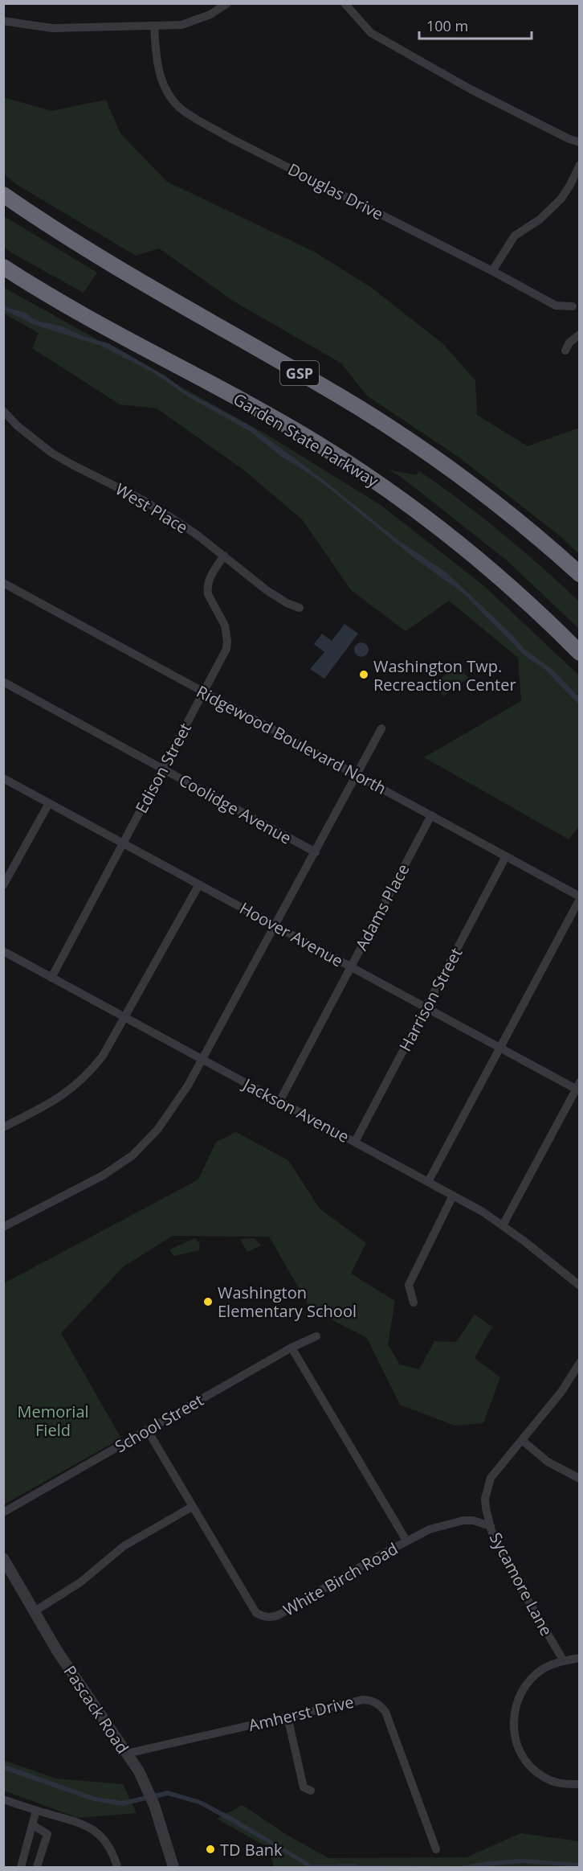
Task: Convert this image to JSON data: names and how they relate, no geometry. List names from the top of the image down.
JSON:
{
  "streets": {
    "highway": ["GSP", "Garden State Parkway"],
    "street": [
      "Douglas Drive",
      "West Place",
      "Ridgewood Boulevard North",
      "Edison Street",
      "Coolidge Avenue",
      "Adams Place",
      "Hoover Avenue",
      "Harrison Street",
      "Jackson Avenue",
      "School Street",
      "White Birch Road",
      "Sycamore Lane",
      "Pascack Road",
      "Amherst Drive"
    ]
  },
  "crossings": [
    ["West Place", "Edison Street"],
    ["Ridgewood Boulevard North", "Edison Street"],
    ["Ridgewood Boulevard North", "Adams Place"],
    ["Ridgewood Boulevard North", "Harrison Street"],
    ["Edison Street", "Coolidge Avenue"],
    ["Edison Street", "Hoover Avenue"],
    ["Edison Street", "Jackson Avenue"],
    ["Adams Place", "Hoover Avenue"],
    ["Adams Place", "Jackson Avenue"],
    ["Hoover Avenue", "Harrison Street"],
    ["Harrison Street", "Jackson Avenue"],
    ["School Street", "White Birch Road"],
    ["White Birch Road", "Sycamore Lane"],
    ["Pascack Road", "Amherst Drive"]
  ],
  "parks": ["Memorial Field"],
  "places": ["Washington Twp. Recreaction Center", "Washington Elementary School", "TD Bank"],
  "scale_bar": "100 m"
}
